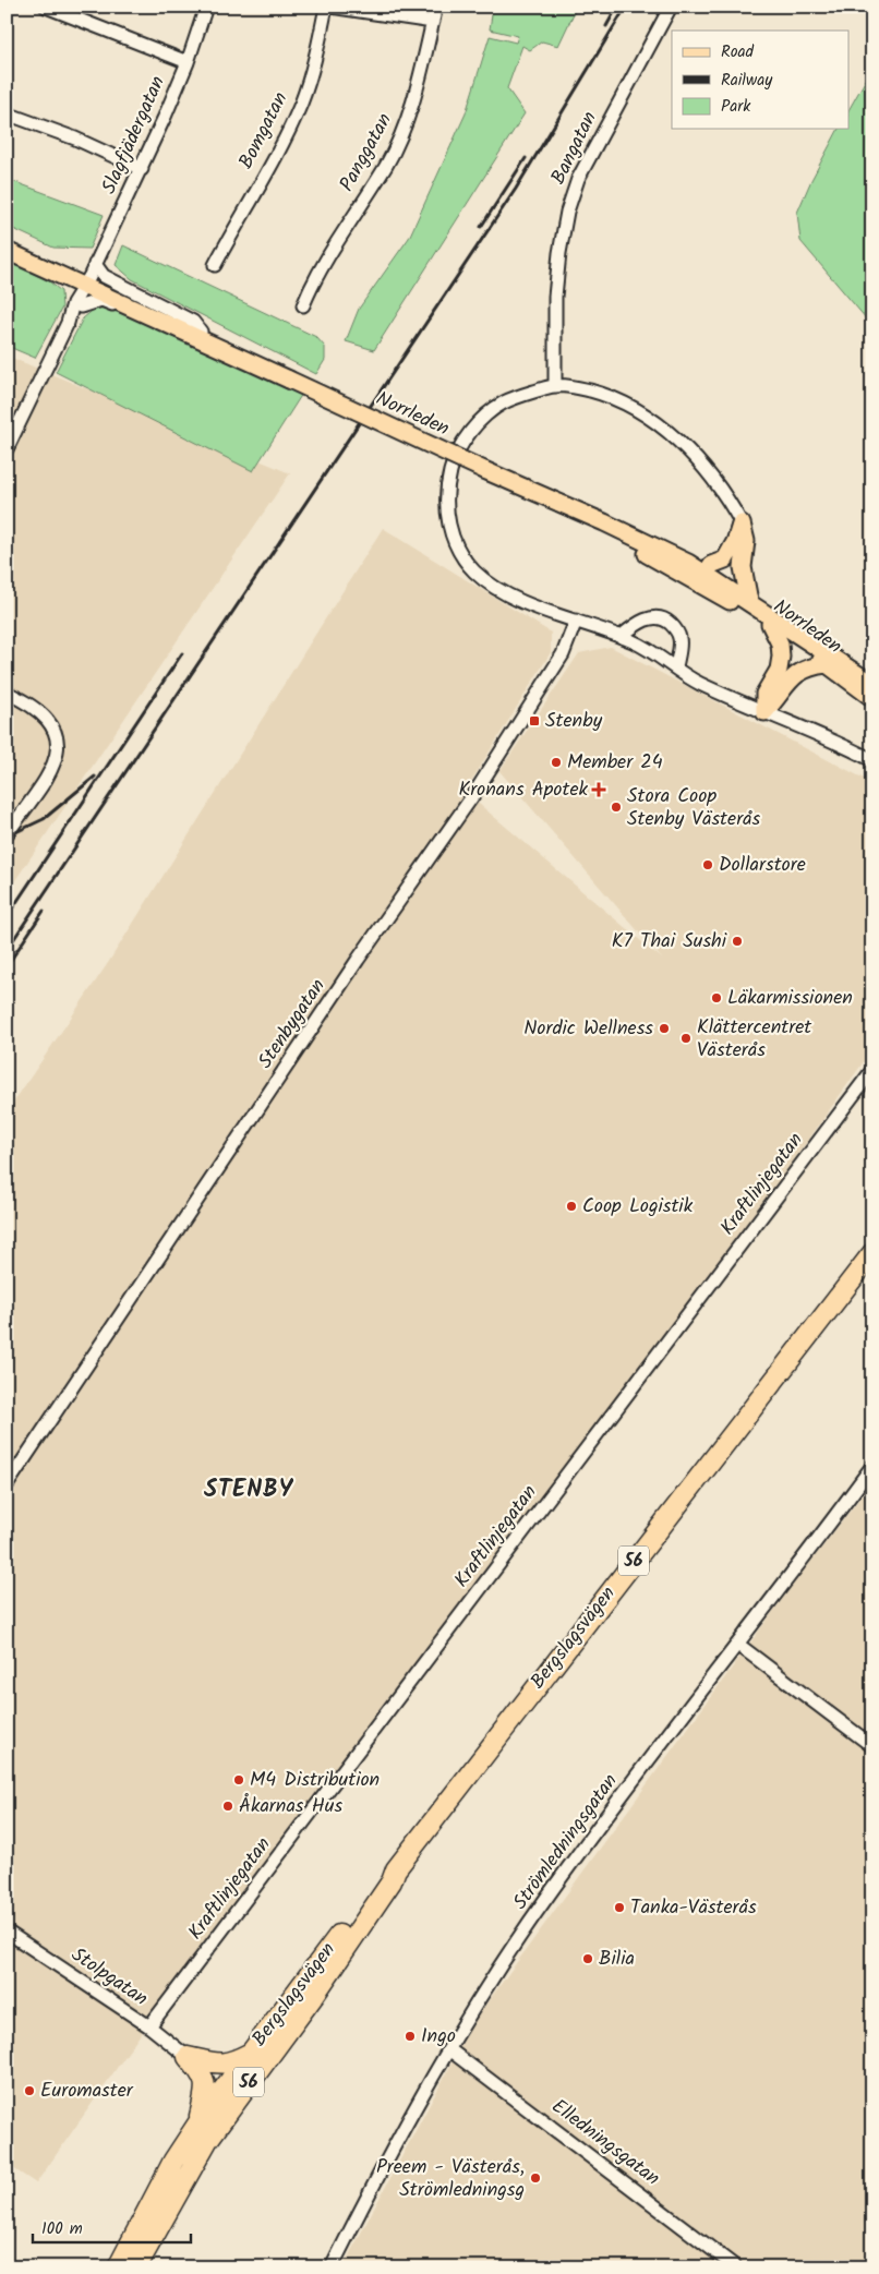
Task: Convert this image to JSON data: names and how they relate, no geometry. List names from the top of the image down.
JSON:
{
  "streets": {
    "highway": ["56", "Bergslagsvägen"],
    "main road": ["Norrleden"],
    "street": [
      "Bomgatan",
      "Slagfjädergatan",
      "Bangatan",
      "Panggatan",
      "Stenbygatan",
      "Kraftlinjegatan",
      "Strömledningsgatan",
      "Stolpgatan",
      "Elledningsgatan"
    ]
  },
  "crossings": [
    ["Slagfjädergatan", "Norrleden"],
    ["Kraftlinjegatan", "Stolpgatan"],
    ["Strömledningsgatan", "Elledningsgatan"]
  ],
  "districts": ["STENBY"],
  "places": {
    "transit": ["Stenby"],
    "other": [
      "Member 24",
      "Stora Coop Stenby Västerås",
      "Dollarstore",
      "K7 Thai Sushi",
      "Läkarmissionen",
      "Nordic Wellness",
      "Klättercentret Västerås",
      "Coop Logistik",
      "M4 Distribution",
      "Åkarnas Hus",
      "Tanka-Västerås",
      "Bilia",
      "Ingo",
      "Euromaster",
      "Preem - Västerås, Strömledningsg"
    ],
    "health": ["Kronans Apotek"]
  },
  "legend": ["Road", "Railway", "Park"],
  "scale_bar": "100 m"
}
